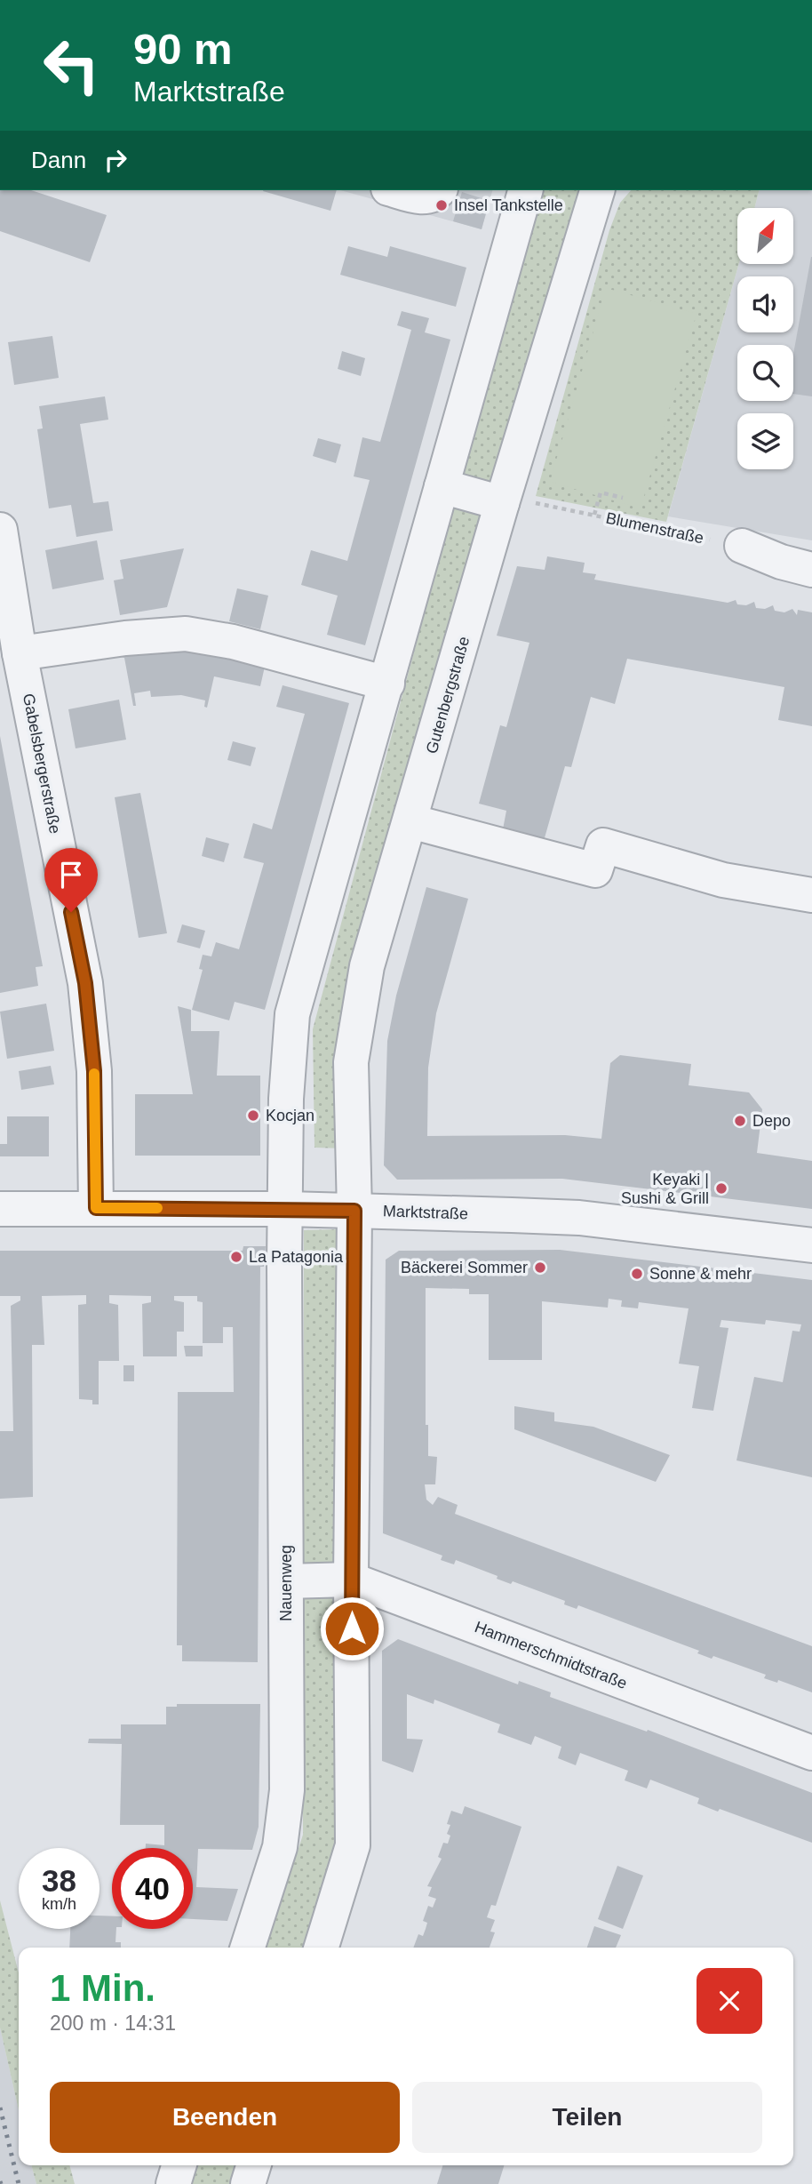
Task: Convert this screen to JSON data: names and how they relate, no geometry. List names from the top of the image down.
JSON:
{
  "streets": {
    "street": [
      "Gutenbergstraße",
      "Gabelsbergerstraße",
      "Marktstraße",
      "Nauenweg",
      "Hammerschmidtstraße"
    ],
    "path": ["Blumenstraße"]
  },
  "crossings": [
    ["Blumenstraße", "Gutenbergstraße"],
    ["Gutenbergstraße", "Marktstraße"],
    ["Gabelsbergerstraße", "Marktstraße"],
    ["Marktstraße", "Nauenweg"],
    ["Nauenweg", "Hammerschmidtstraße"]
  ],
  "places": [
    "Insel Tankstelle",
    "Kocjan",
    "Depo",
    "Keyaki | Sushi & Grill",
    "La Patagonia",
    "Bäckerei Sommer",
    "Sonne & mehr"
  ],
  "north": "top right",
  "page": {
    "turn": ["90 m", "Marktstraße"],
    "then": "Dann",
    "speed": "38 km/h",
    "limit": "40",
    "heading": ["1 Min.", "200 m · 14:31"],
    "buttons": ["Beenden", "Teilen"]
  }
}
